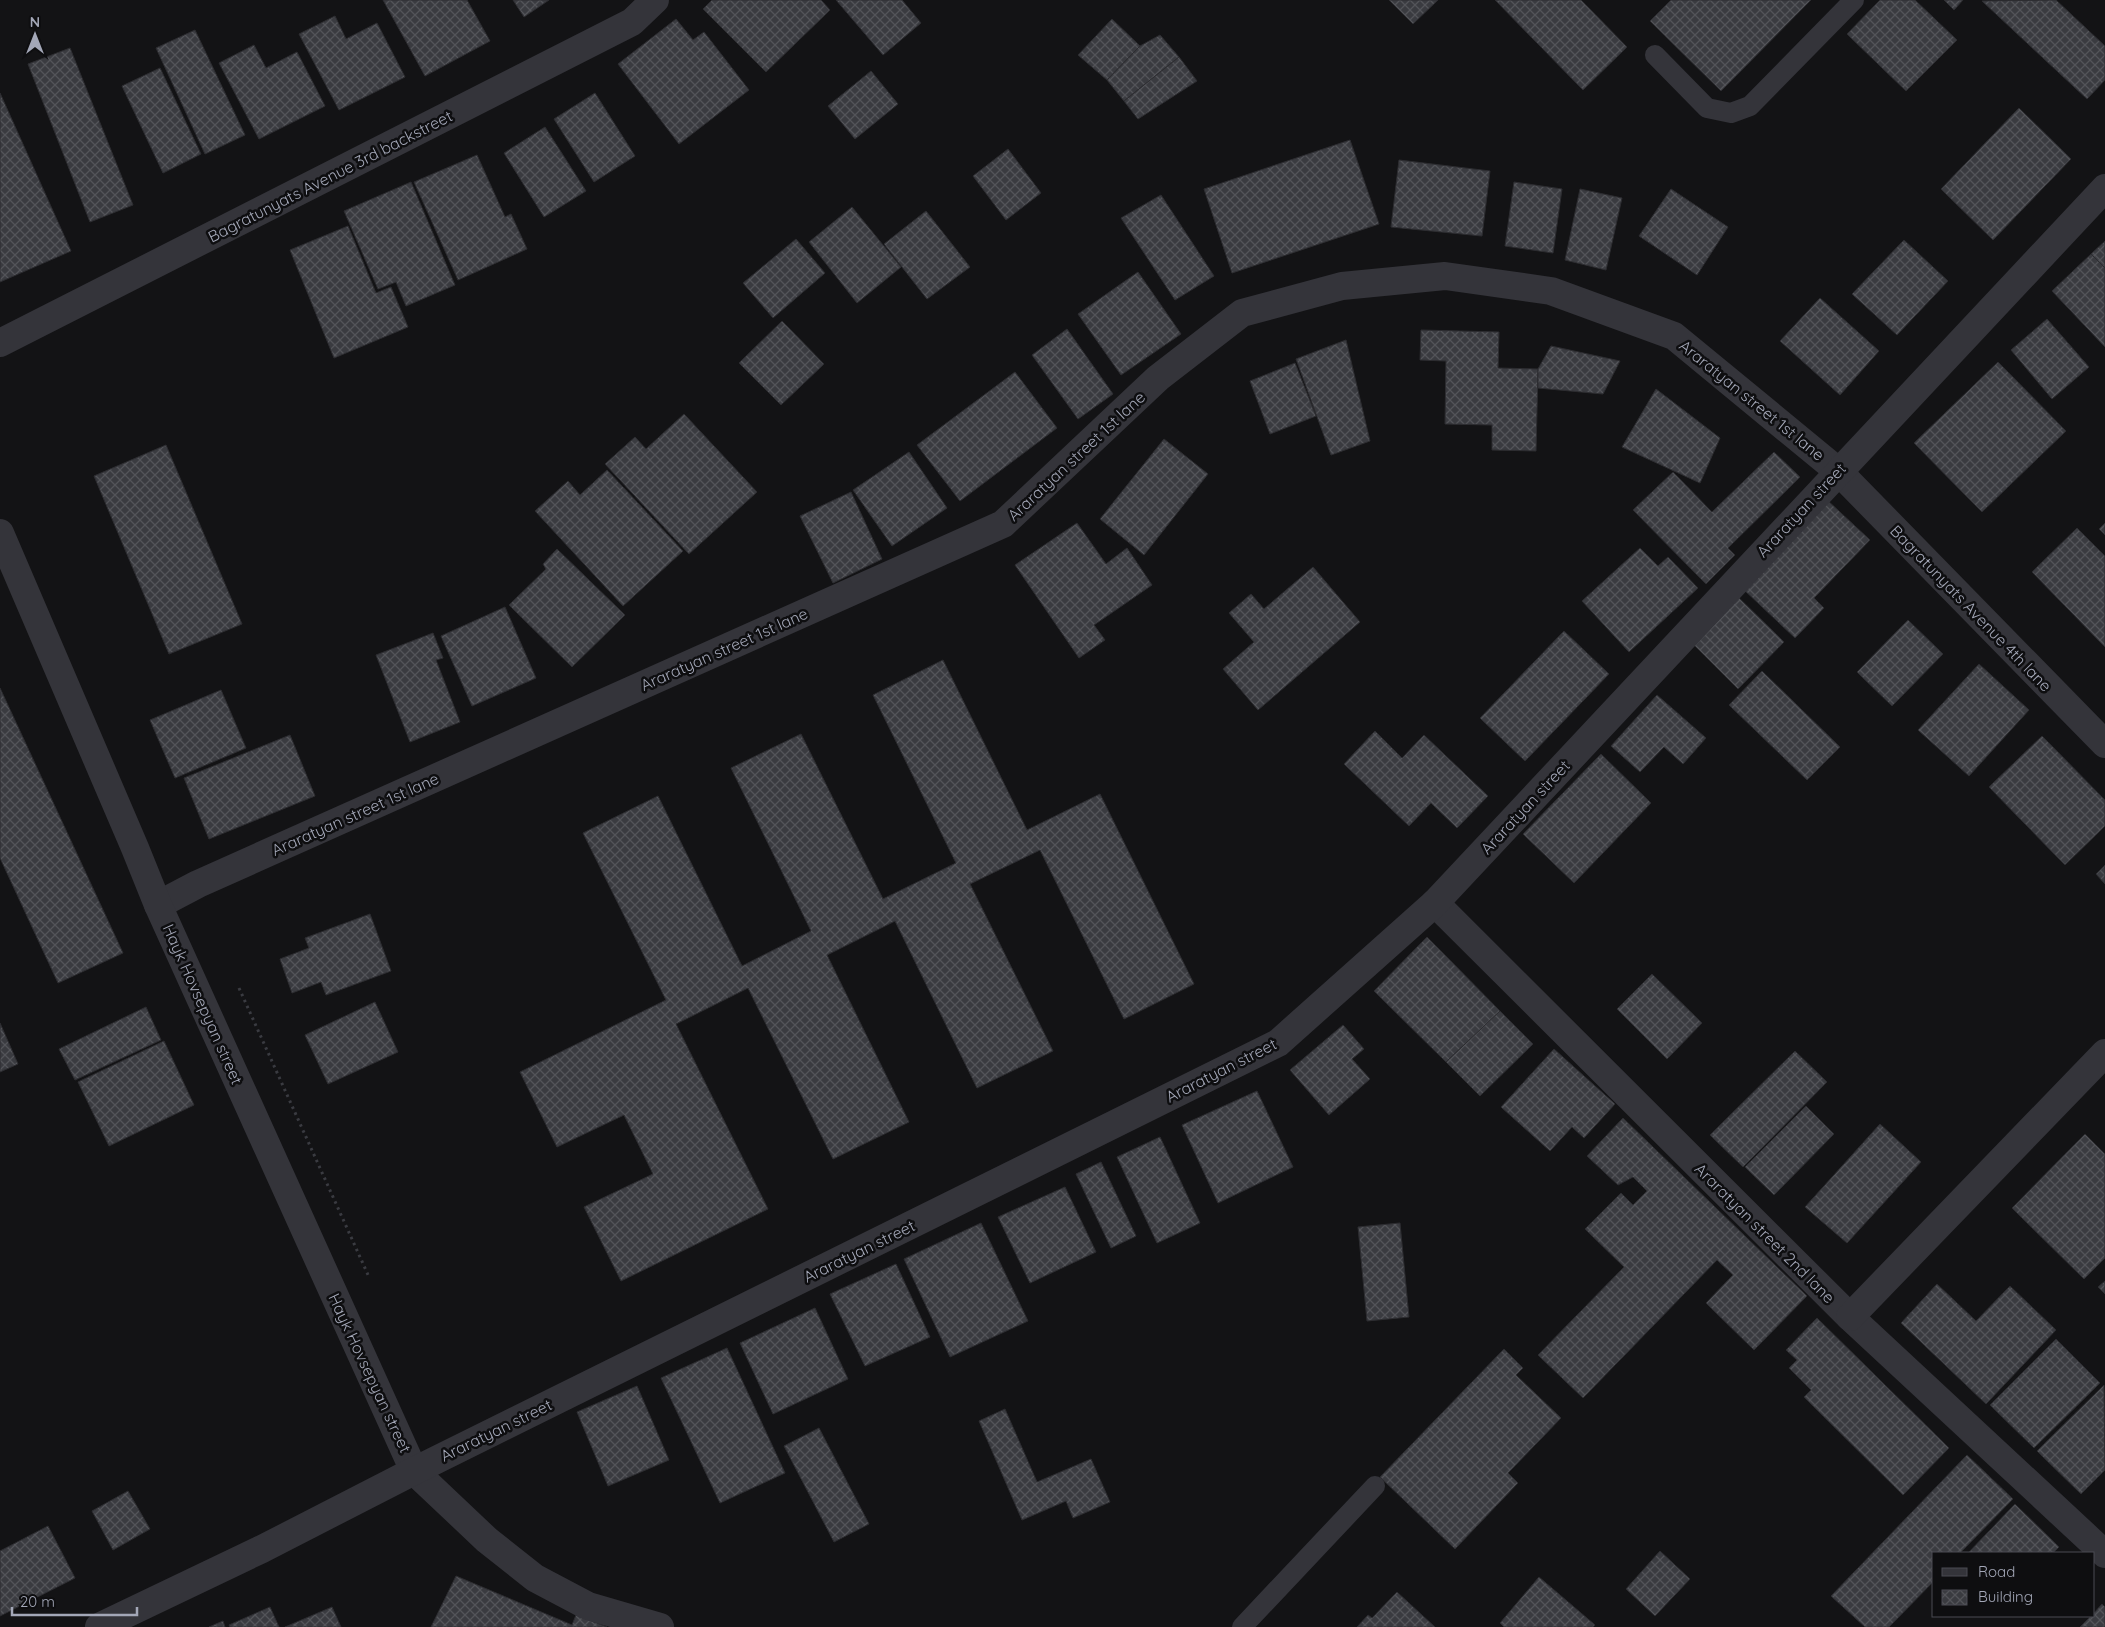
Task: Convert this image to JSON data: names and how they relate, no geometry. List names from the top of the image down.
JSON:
{
  "streets": {
    "street": [
      "Bagratunyats Avenue 3rd backstreet",
      "Araratyan street 1st lane",
      "Araratyan street",
      "Bagratunyats Avenue 4th lane",
      "Hayk Hovsepyan street",
      "Araratyan street 2nd lane"
    ]
  },
  "crossings": [
    ["Araratyan street 1st lane", "Araratyan street"],
    ["Araratyan street 1st lane", "Bagratunyats Avenue 4th lane"],
    ["Araratyan street 1st lane", "Hayk Hovsepyan street"],
    ["Araratyan street", "Bagratunyats Avenue 4th lane"],
    ["Araratyan street", "Hayk Hovsepyan street"],
    ["Araratyan street", "Araratyan street 2nd lane"]
  ],
  "legend": ["Road", "Building"],
  "scale_bar": "20 m",
  "north": "top"
}
